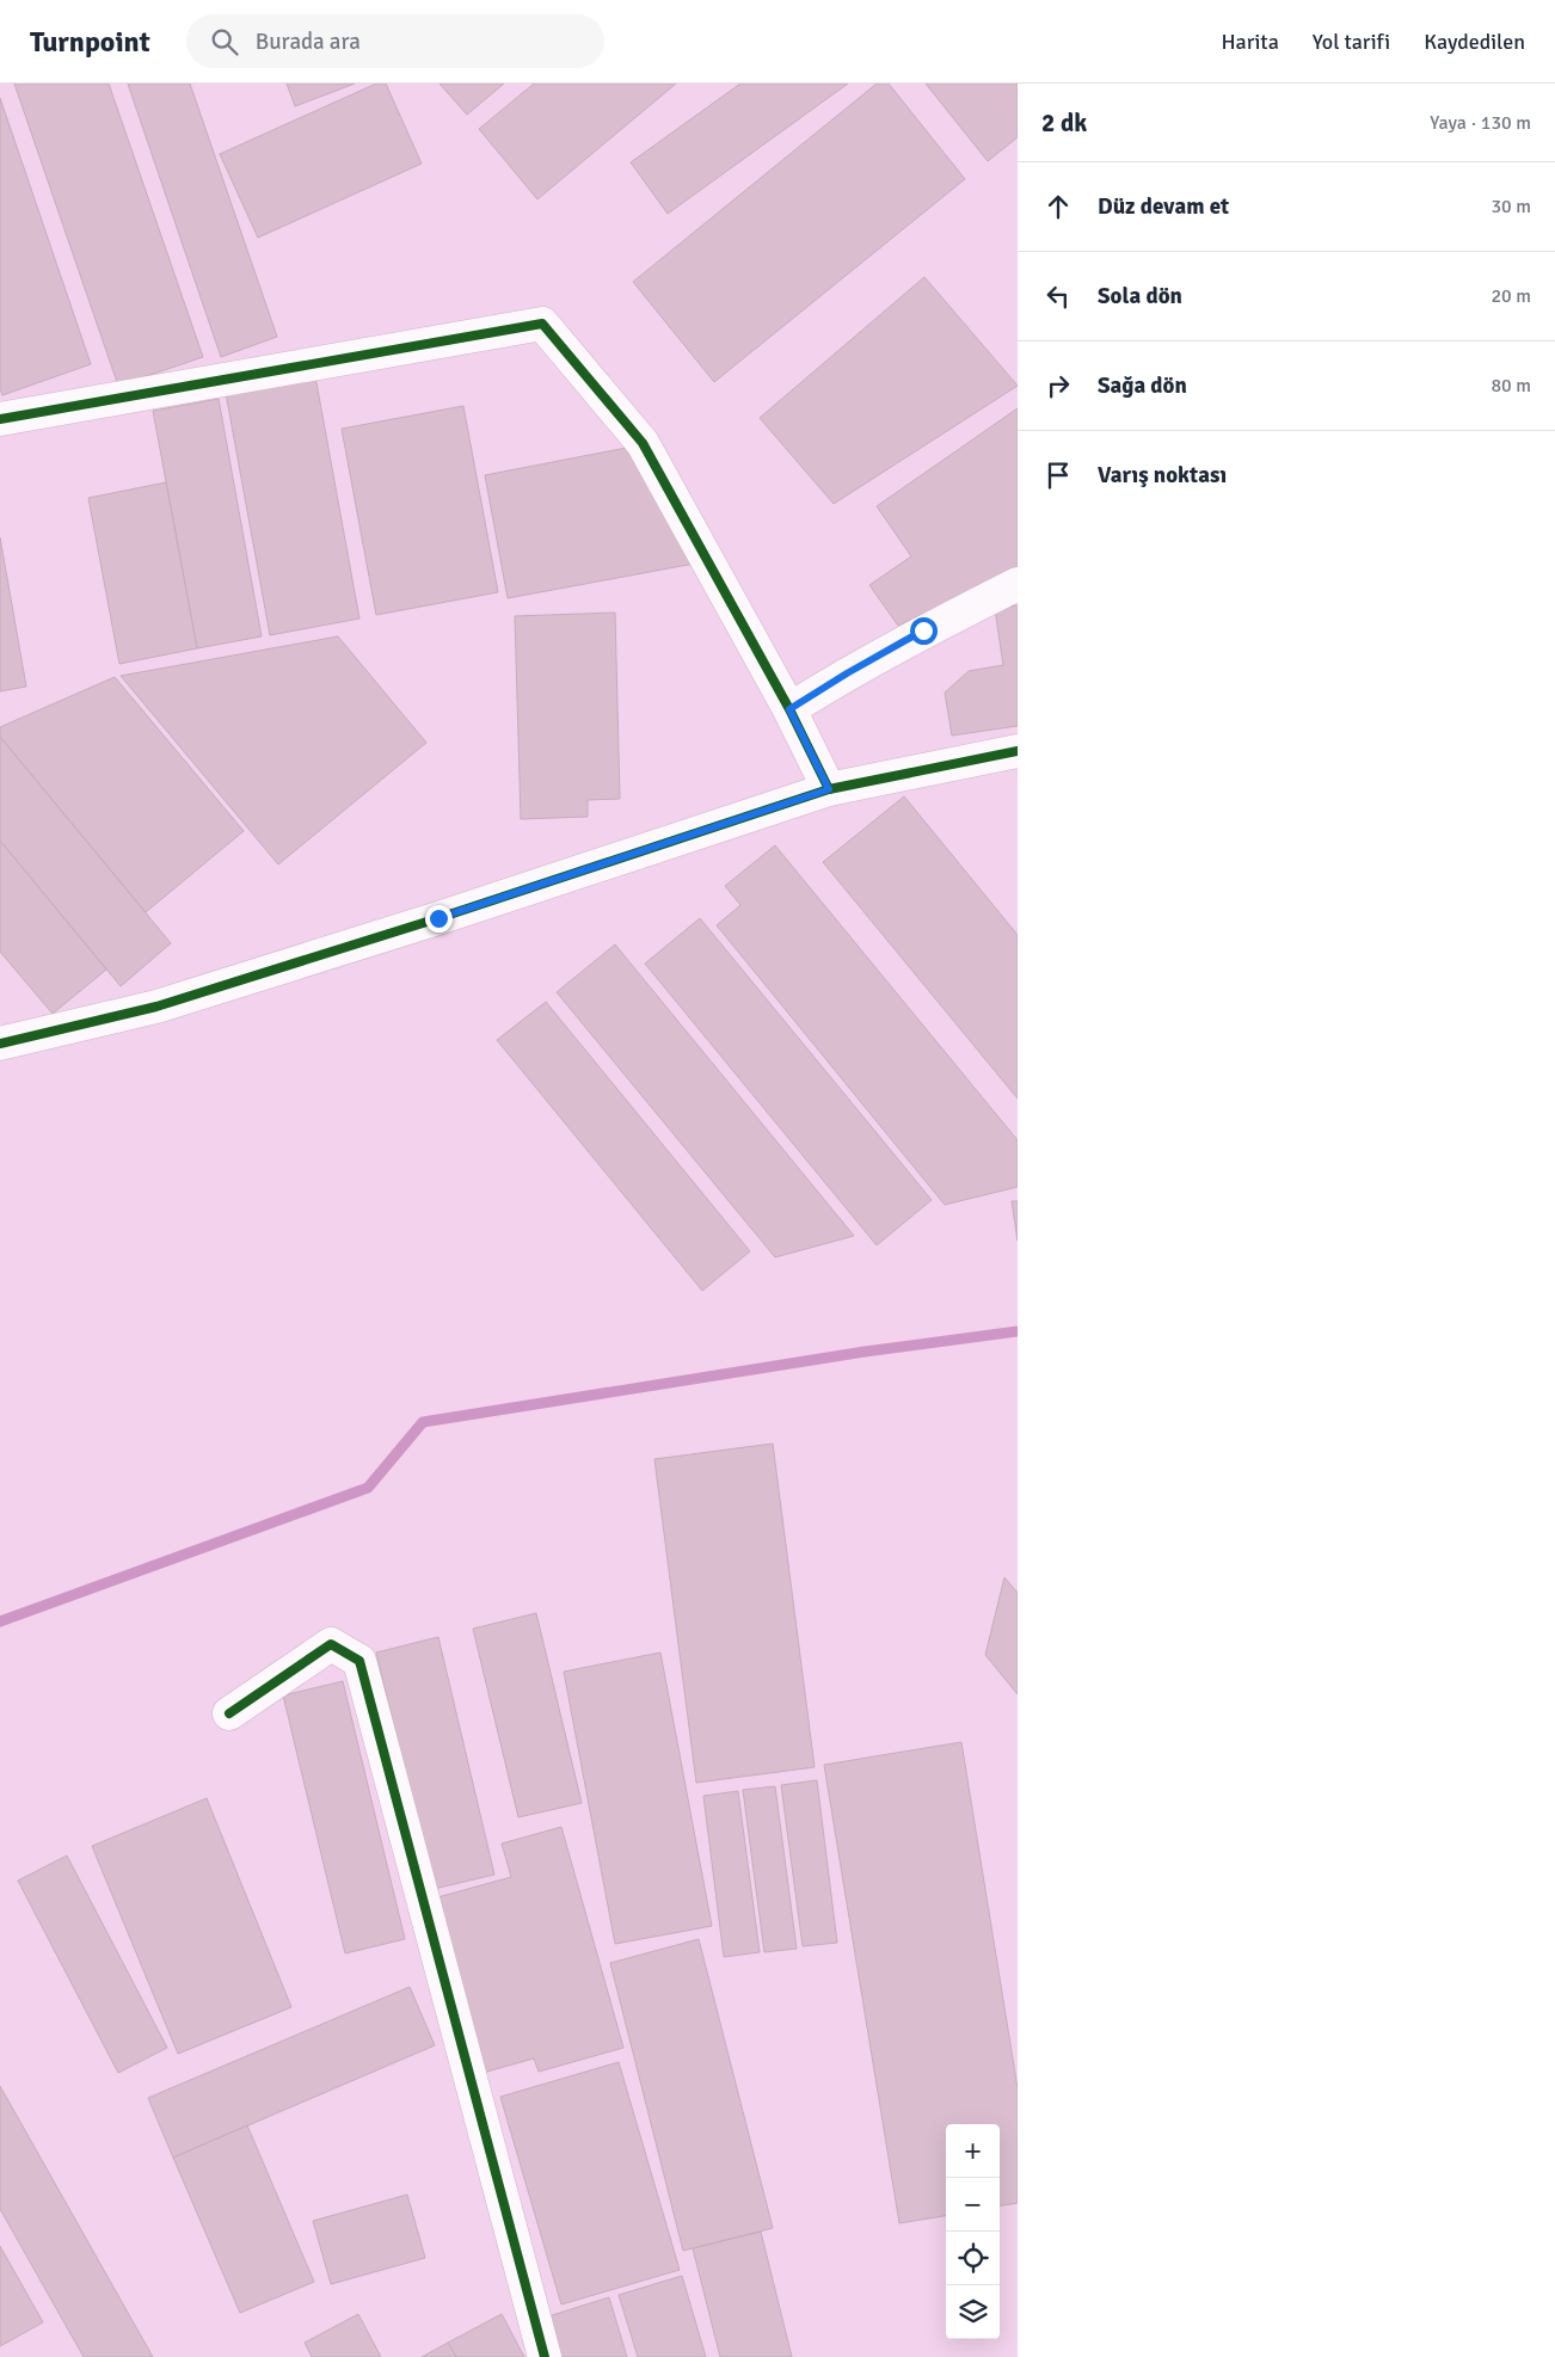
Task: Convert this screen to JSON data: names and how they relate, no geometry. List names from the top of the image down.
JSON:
{
  "page": {
    "header": "Turnpoint",
    "search": "Burada ara",
    "nav": ["Harita", "Yol tarifi", "Kaydedilen"],
    "heading": ["2 dk", "Yaya · 130 m"],
    "list": [
      ["Düz devam et", "30 m"],
      ["Sola dön", "20 m"],
      ["Sağa dön", "80 m"],
      "Varış noktası"
    ],
    "map_buttons": ["+", "−"]
  }
}
